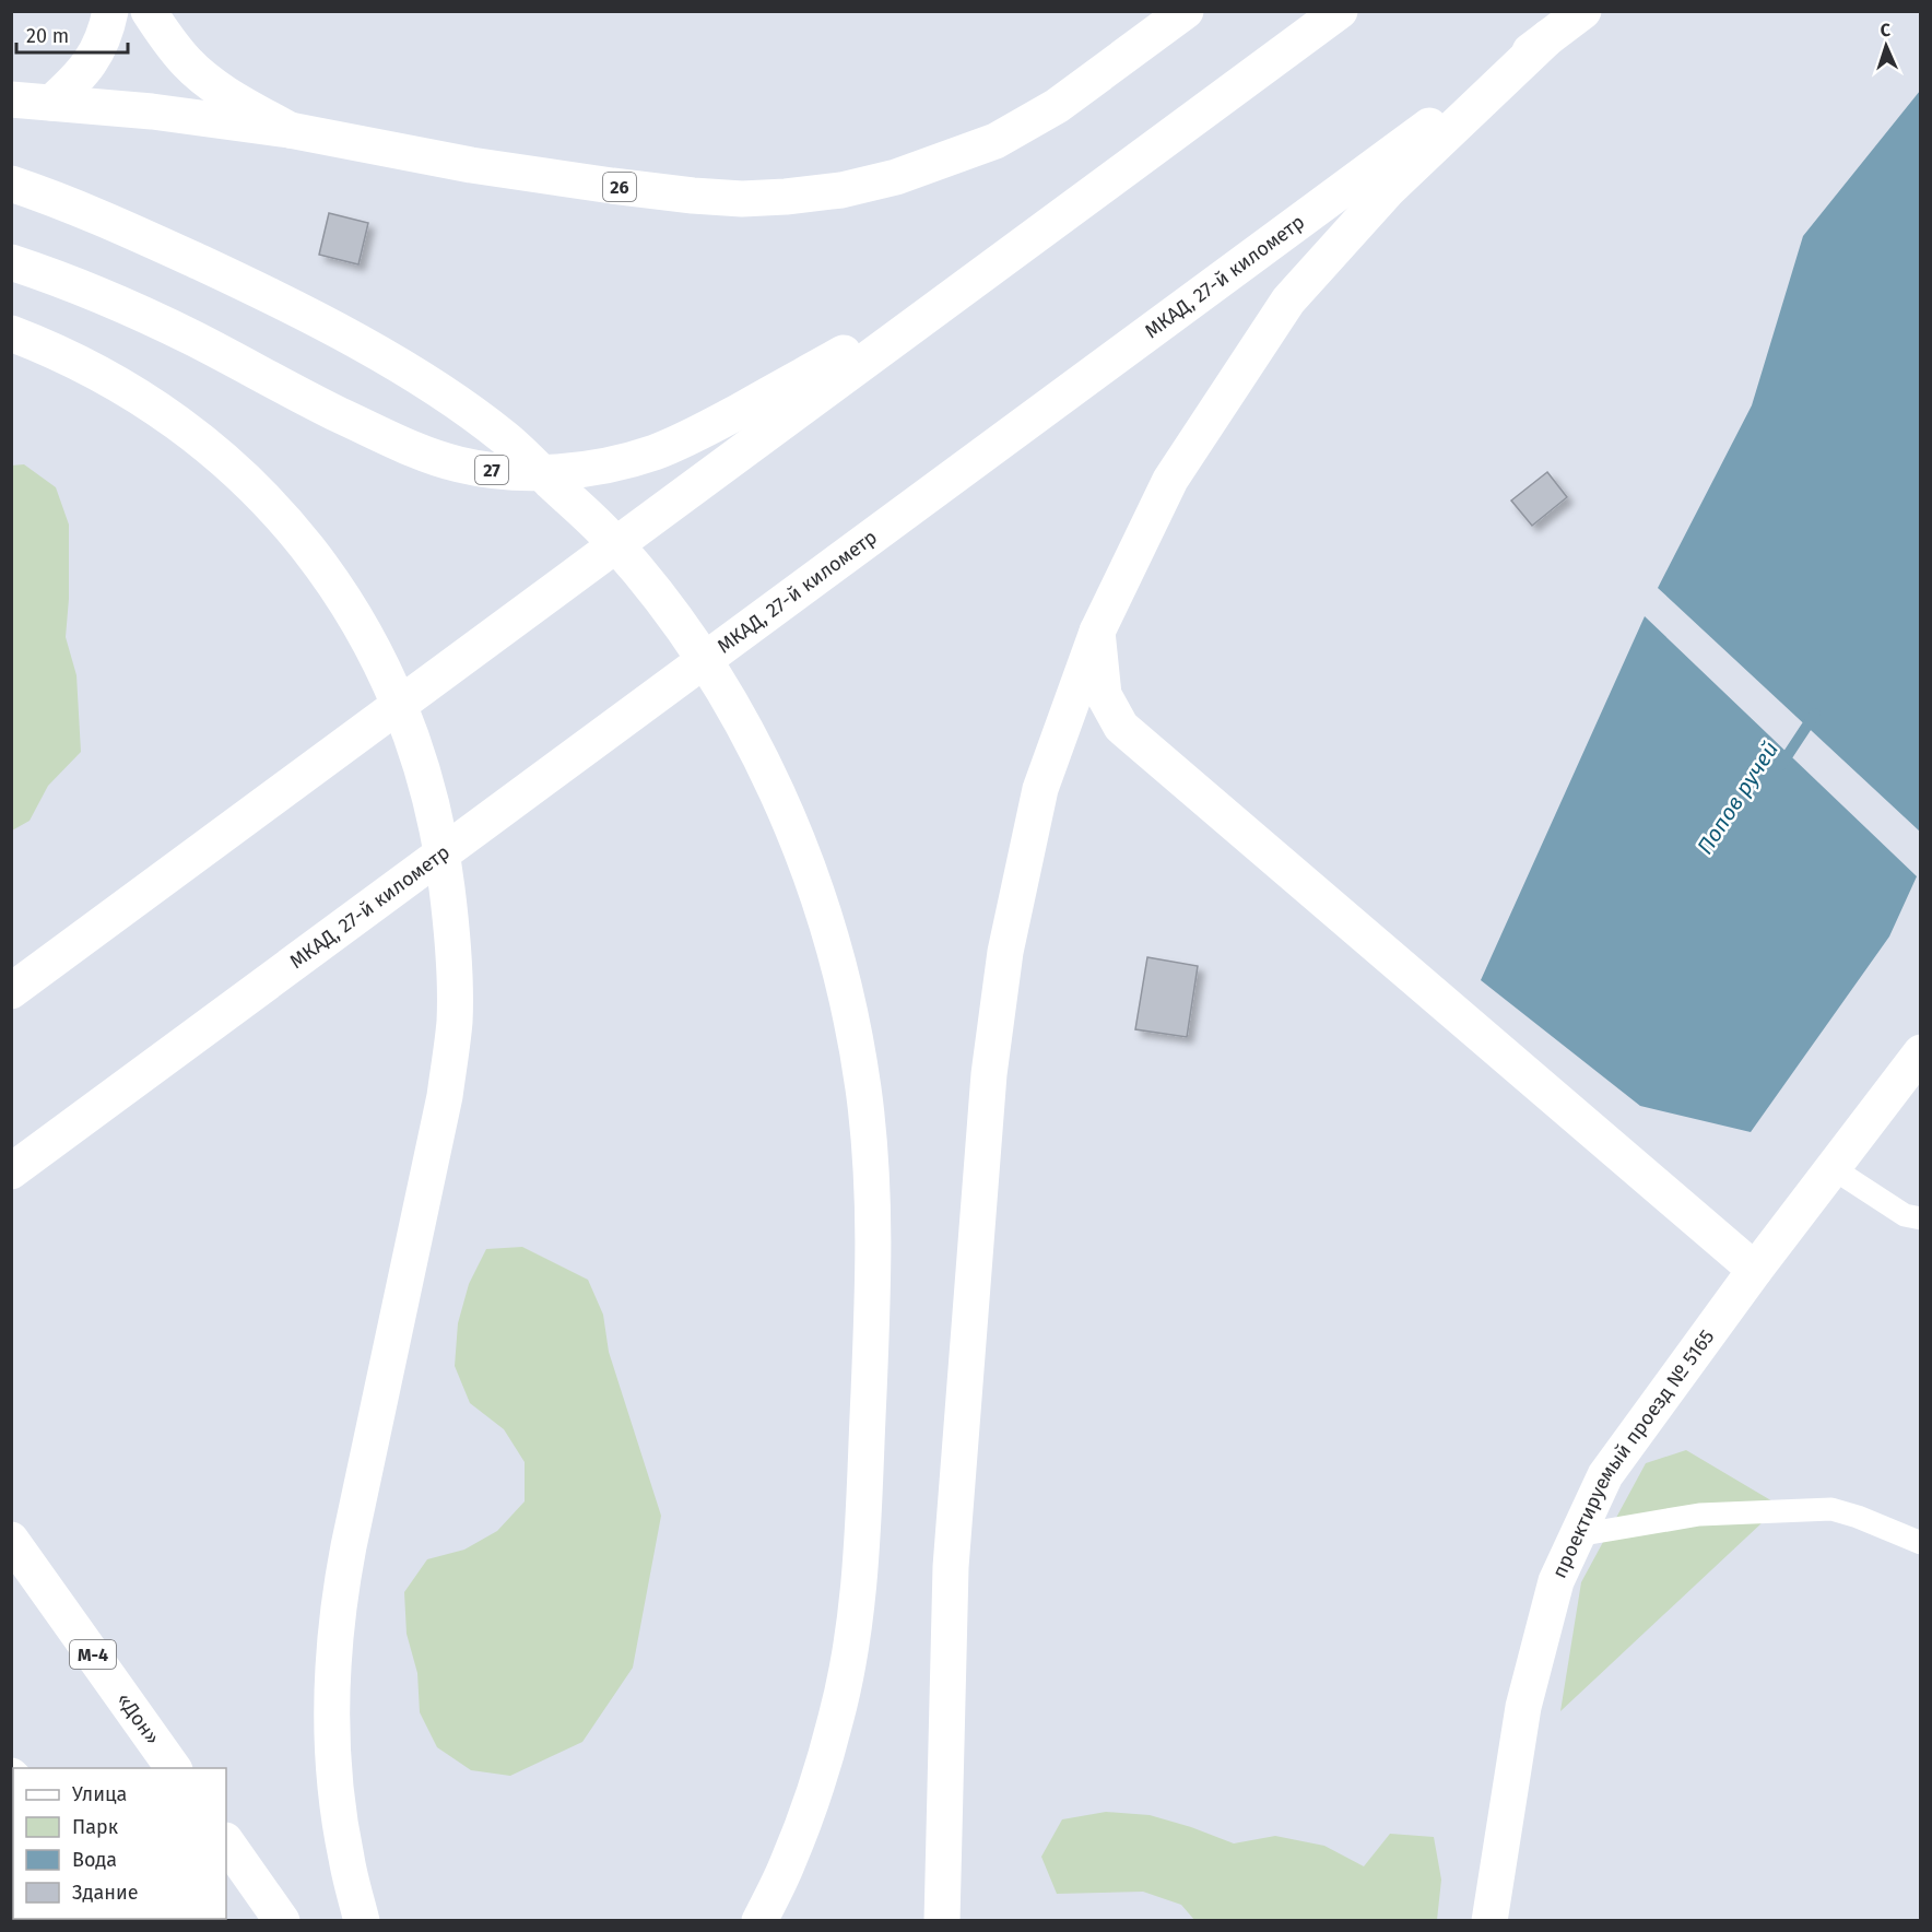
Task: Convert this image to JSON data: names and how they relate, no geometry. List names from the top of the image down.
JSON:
{
  "streets": {
    "main road": [
      "26",
      "МКАД, 27-й километр",
      "27",
      "проектируемый проезд № 5165",
      "М-4",
      "«Дон»"
    ]
  },
  "water": ["Попов ручей"],
  "legend": [
    "Улица",
    "Парк",
    "Вода",
    "Здание"
  ],
  "scale_bar": "20 m",
  "north": "top"
}
